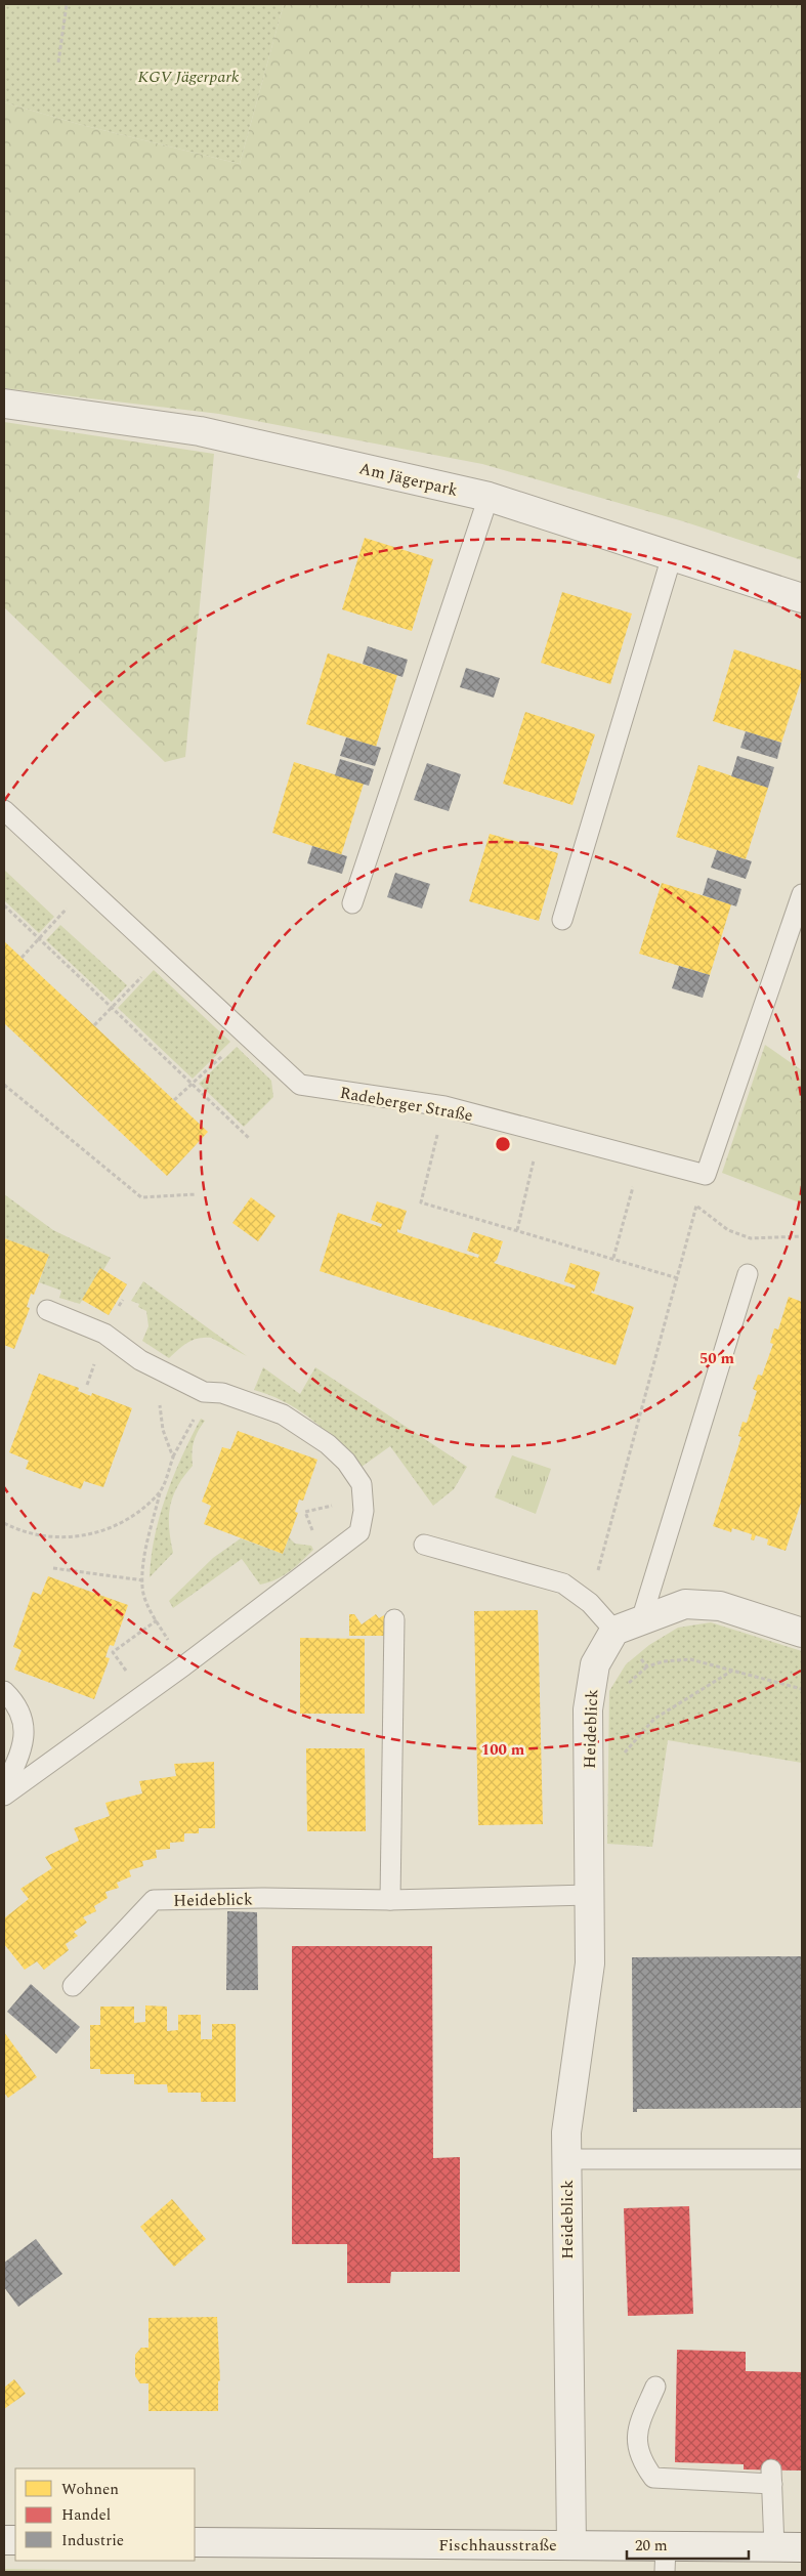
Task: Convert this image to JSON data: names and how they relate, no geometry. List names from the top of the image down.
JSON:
{
  "streets": {
    "street": ["Am Jägerpark", "Heideblick", "Fischhausstraße"],
    "lane": ["Radeberger Straße"]
  },
  "crossings": [
    ["Heideblick", "Fischhausstraße"]
  ],
  "parks": ["KGV Jägerpark"],
  "legend": ["Wohnen", "Handel", "Industrie"],
  "scale_bar": "20 m",
  "rings": ["50 m", "100 m"]
}
